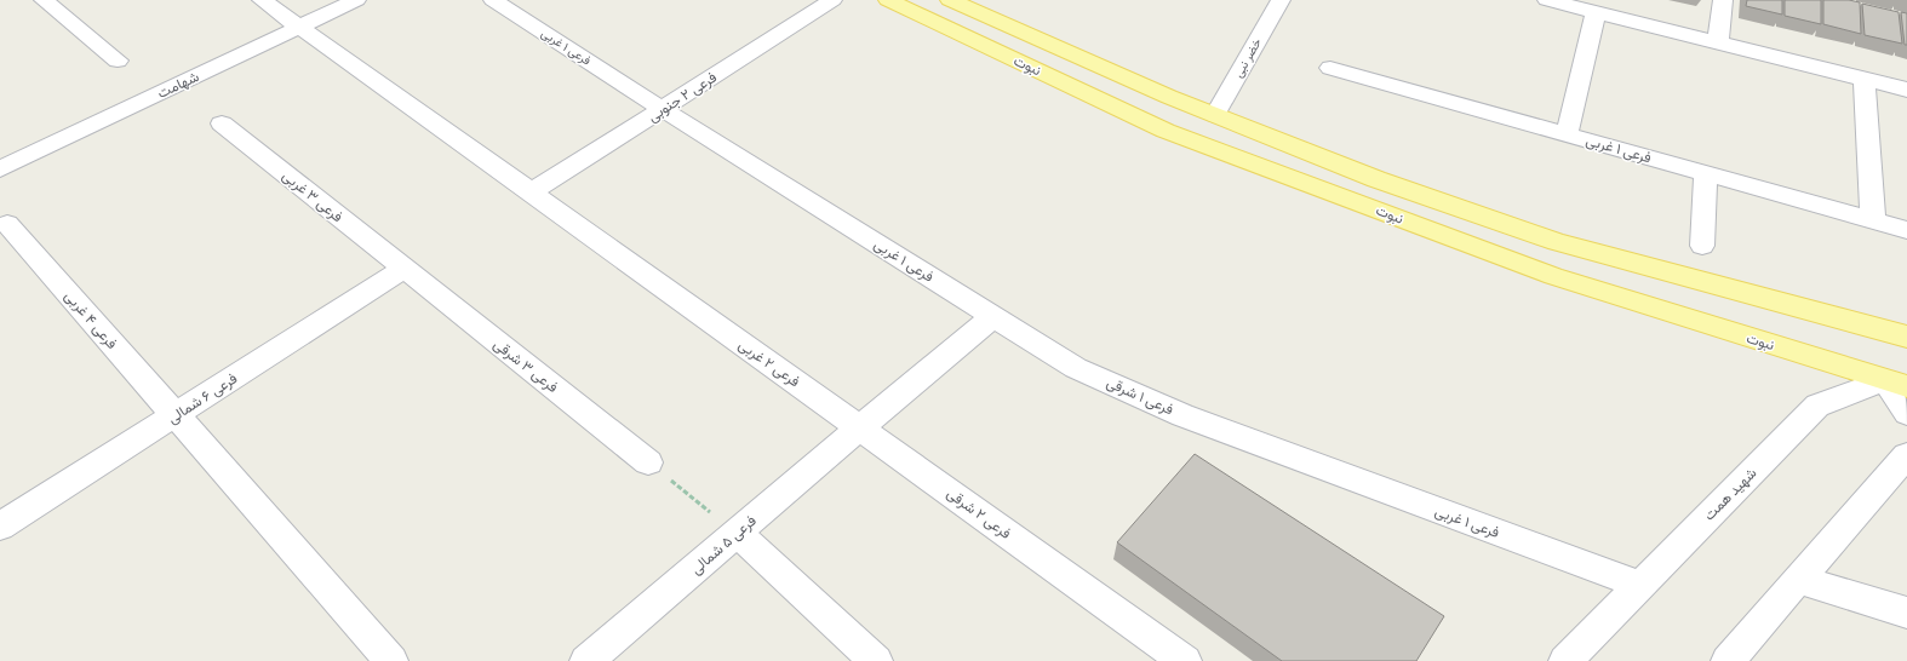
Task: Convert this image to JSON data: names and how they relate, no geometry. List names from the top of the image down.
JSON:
{
  "streets": {
    "main road": ["نبوت"],
    "street": [
      "فرعی ۱ غربی",
      "خضر نبی",
      "شهامت",
      "فرعی ۲ جنوبی",
      "فرعی ۳ غربی",
      "فرعی ۴ غربی",
      "فرعی ۲ غربی",
      "فرعی ۳ شرقی",
      "فرعی ۱ شرقی",
      "فرعی ۶ شمالی",
      "شهید همت",
      "فرعی ۲ شرقی",
      "فرعی ۵ شمالی"
    ]
  },
  "crossings": [
    ["فرعی ۱ غربی", "فرعی ۲ جنوبی"],
    ["فرعی ۱ غربی", "فرعی ۱ شرقی"],
    ["فرعی ۱ غربی", "شهید همت"],
    ["فرعی ۱ غربی", "فرعی ۵ شمالی"],
    ["خضر نبی", "نبوت"],
    ["نبوت", "شهید همت"],
    ["فرعی ۲ جنوبی", "فرعی ۲ غربی"],
    ["فرعی ۳ غربی", "فرعی ۳ شرقی"],
    ["فرعی ۳ غربی", "فرعی ۶ شمالی"],
    ["فرعی ۴ غربی", "فرعی ۶ شمالی"],
    ["فرعی ۲ غربی", "فرعی ۲ شرقی"],
    ["فرعی ۲ غربی", "فرعی ۵ شمالی"],
    ["فرعی ۳ شرقی", "فرعی ۶ شمالی"],
    ["فرعی ۱ شرقی", "فرعی ۵ شمالی"],
    ["فرعی ۲ شرقی", "فرعی ۵ شمالی"]
  ]
}
